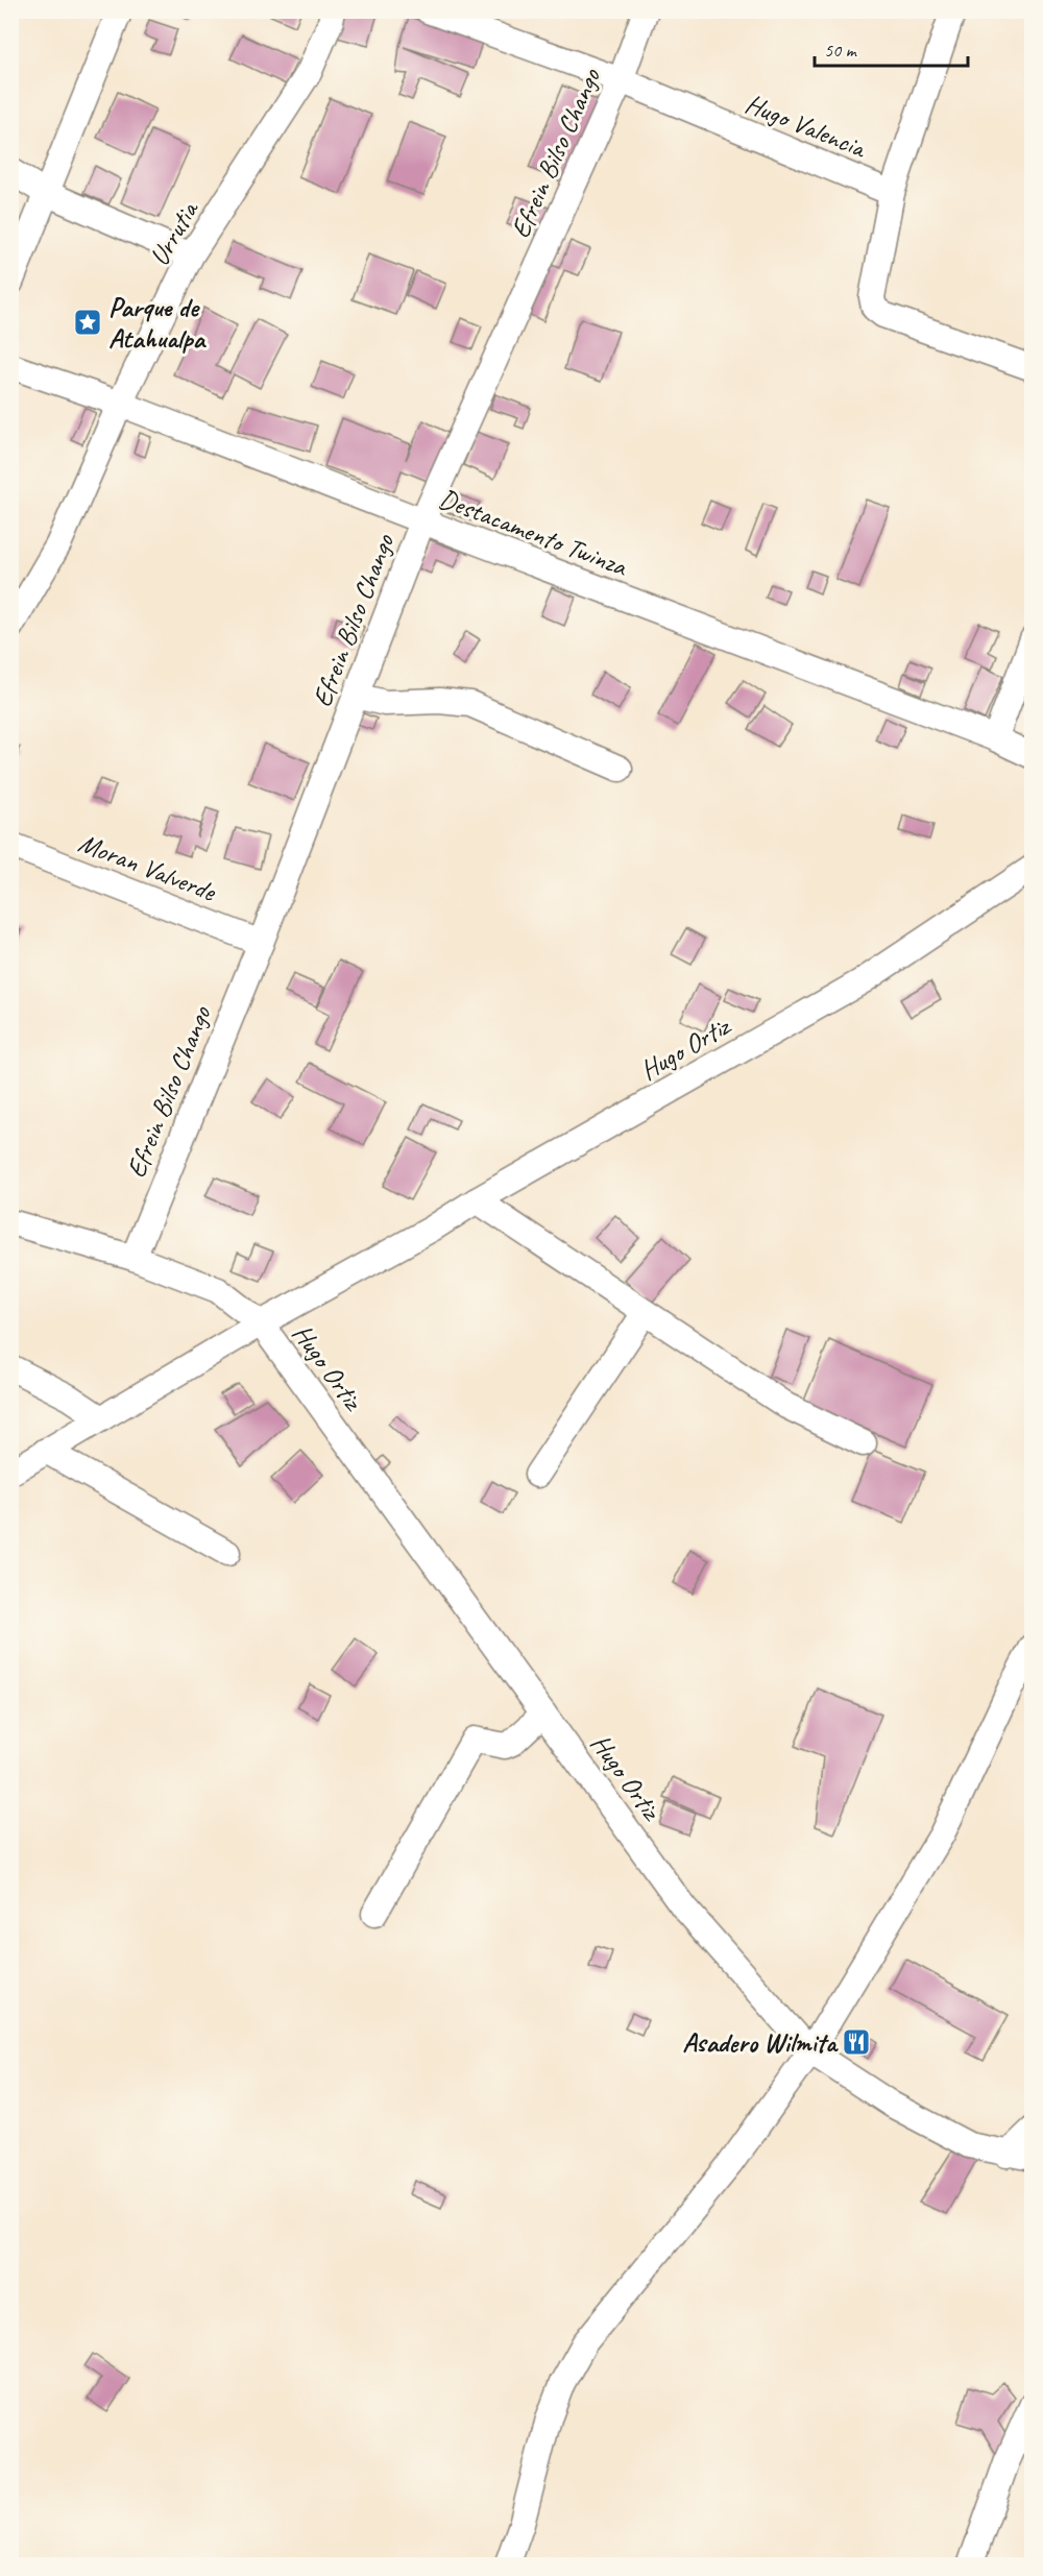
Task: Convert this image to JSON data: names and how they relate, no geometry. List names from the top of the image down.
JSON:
{
  "streets": {
    "street": [
      "Hugo Valencia",
      "Efrein Bilso Chango",
      "Urrutia",
      "Destacamento Twinza",
      "Moran Valverde",
      "Hugo Ortiz"
    ]
  },
  "crossings": [
    ["Hugo Valencia", "Efrein Bilso Chango"],
    ["Efrein Bilso Chango", "Destacamento Twinza"],
    ["Efrein Bilso Chango", "Moran Valverde"],
    ["Efrein Bilso Chango", "Hugo Ortiz"],
    ["Urrutia", "Destacamento Twinza"]
  ],
  "places": {
    "place": ["Parque de Atahualpa"],
    "restaurant": ["Asadero Wilmita"]
  },
  "scale_bar": "50 m"
}
